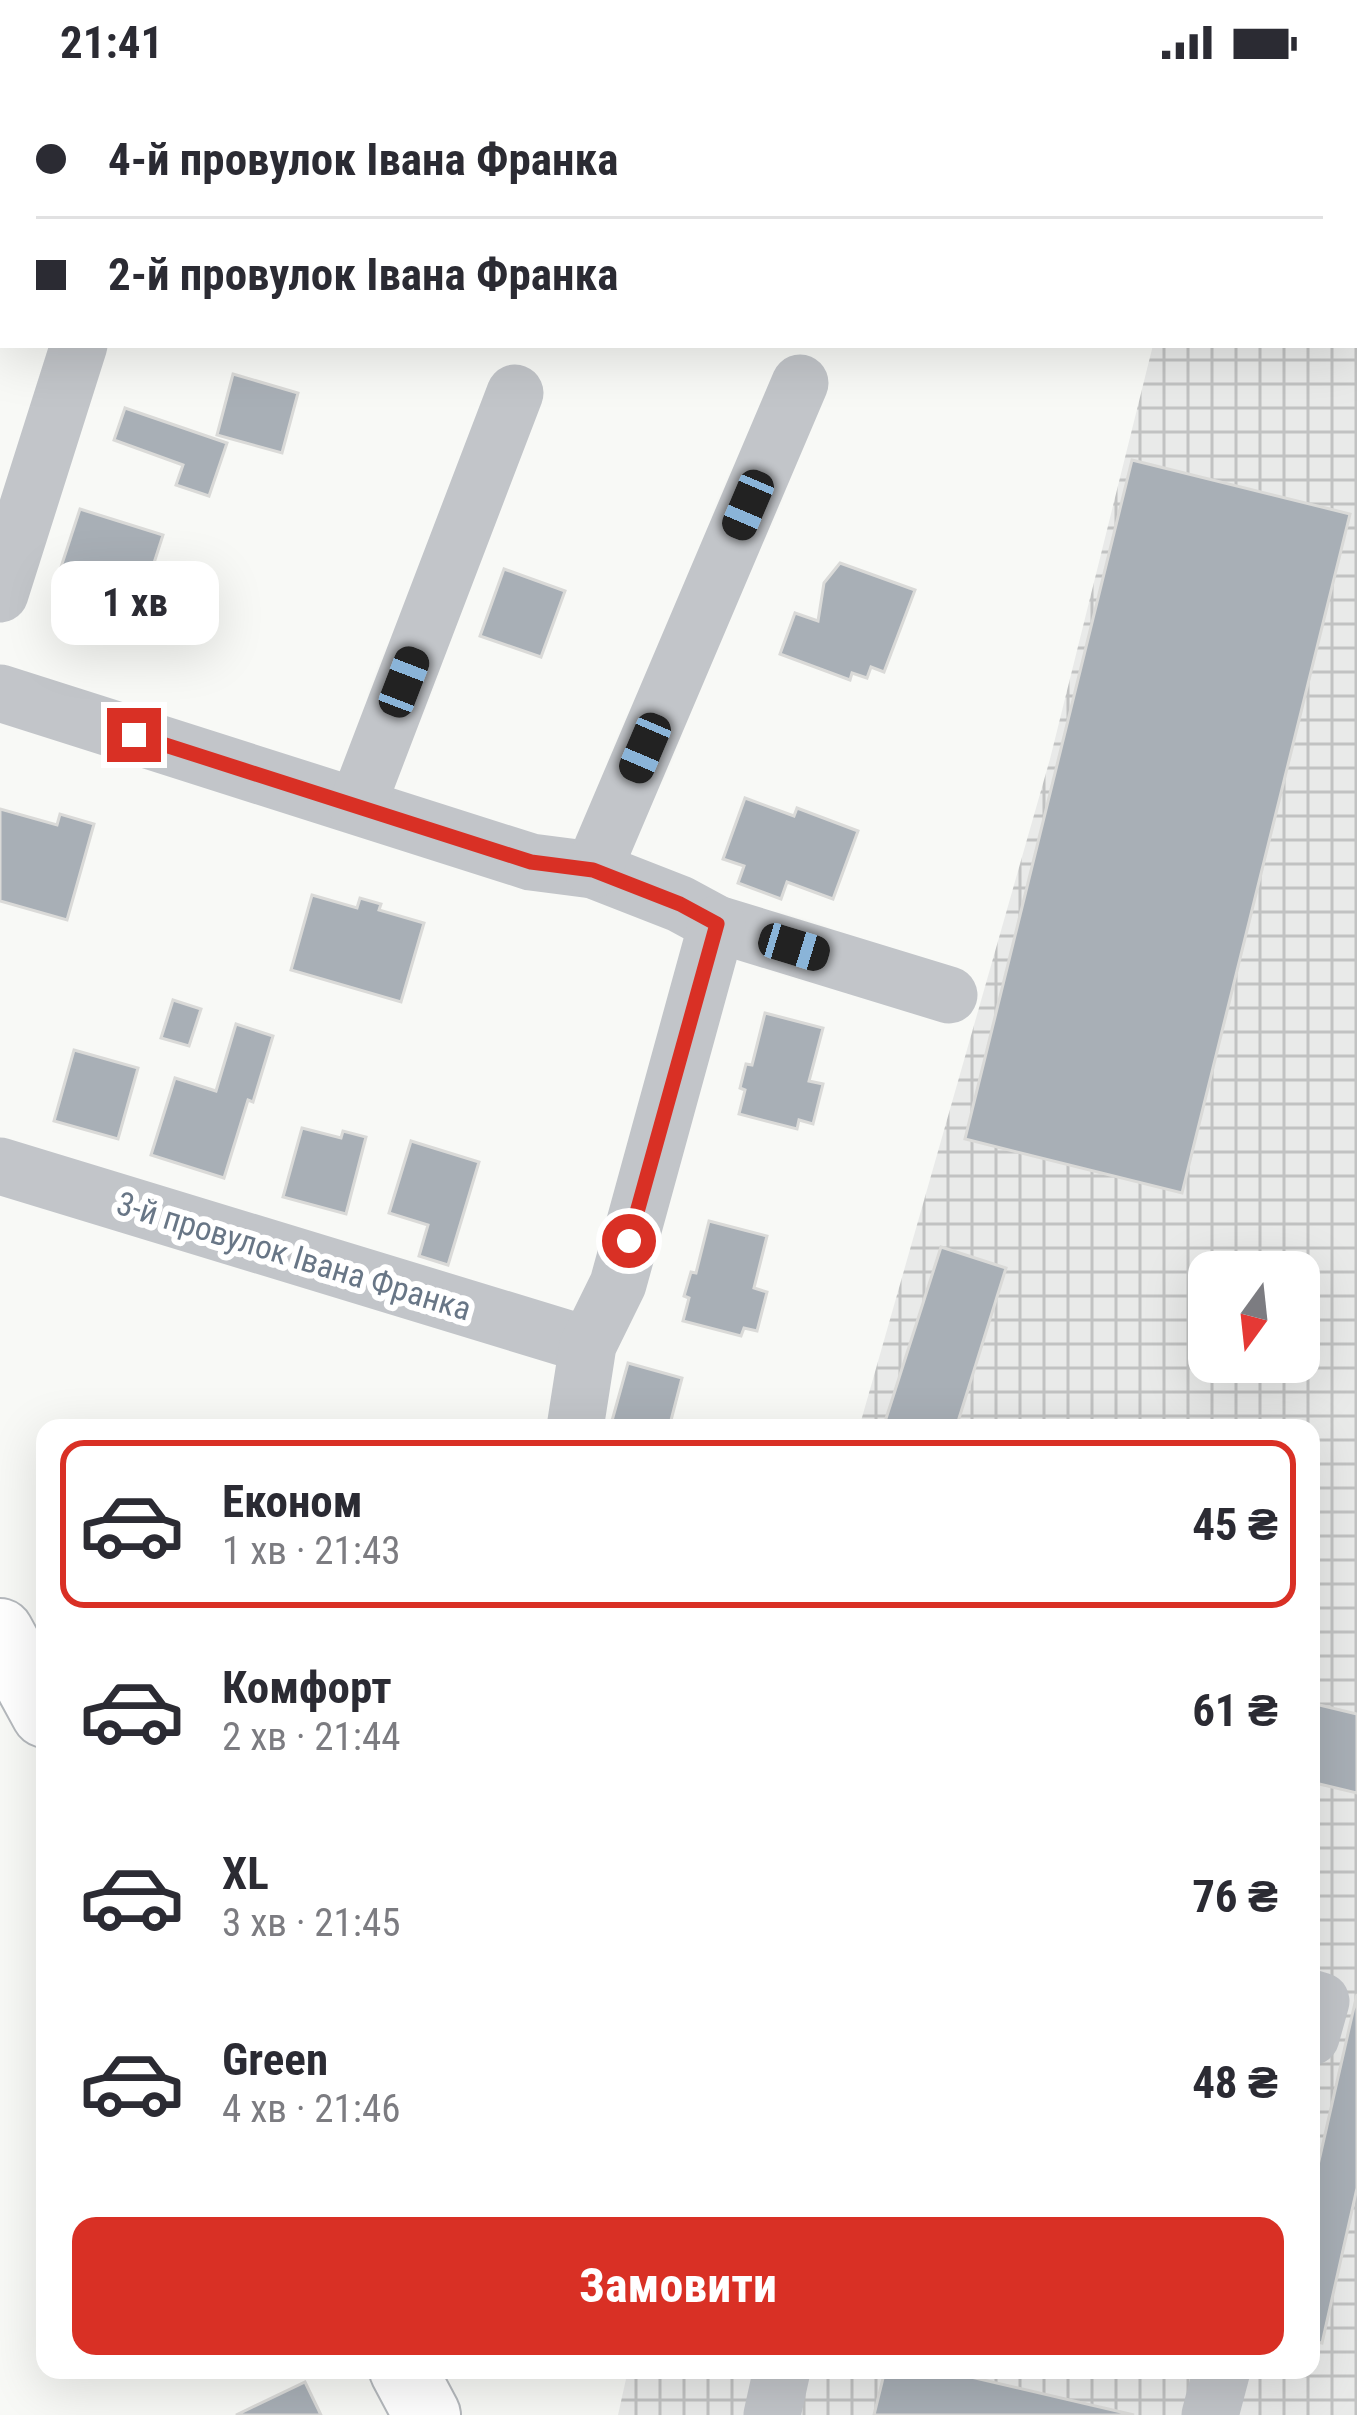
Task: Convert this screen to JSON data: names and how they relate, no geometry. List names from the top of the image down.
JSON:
{
  "streets": {
    "street": ["3-й провулок Івана Франка"]
  },
  "north": "bottom",
  "page": {
    "status": "21:41",
    "banner": ["4-й провулок Івана Франка", "2-й провулок Івана Франка"],
    "bubble": "1 хв",
    "list": [
      {
        "name": "Економ",
        "note": "1 хв · 21:43",
        "value": "45 ₴"
      },
      {
        "name": "Комфорт",
        "note": "2 хв · 21:44",
        "value": "61 ₴"
      },
      {
        "name": "XL",
        "note": "3 хв · 21:45",
        "value": "76 ₴"
      },
      {
        "name": "Green",
        "note": "4 хв · 21:46",
        "value": "48 ₴"
      }
    ],
    "buttons": "Замовити"
  }
}
